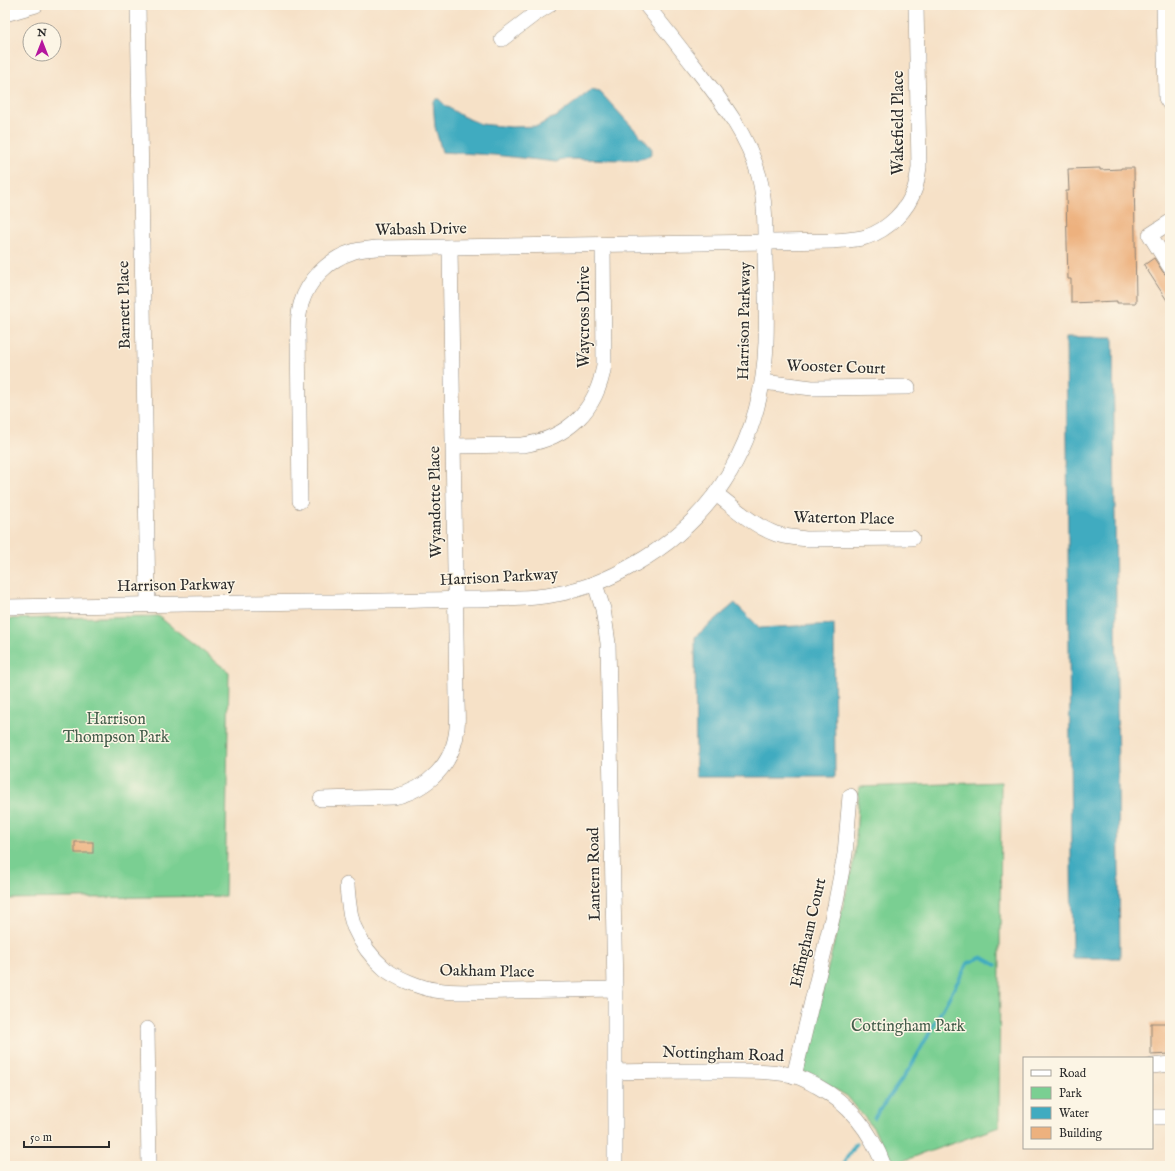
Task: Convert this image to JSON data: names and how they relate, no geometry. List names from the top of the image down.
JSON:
{
  "streets": {
    "street": [
      "Wakefield Place",
      "Wabash Drive",
      "Barnett Place",
      "Waycross Drive",
      "Harrison Parkway",
      "Wooster Court",
      "Wyandotte Place",
      "Waterton Place",
      "Lantern Road",
      "Effingham Court",
      "Oakham Place",
      "Nottingham Road"
    ]
  },
  "crossings": [
    ["Wakefield Place", "Wabash Drive"],
    ["Wakefield Place", "Harrison Parkway"],
    ["Wabash Drive", "Waycross Drive"],
    ["Wabash Drive", "Harrison Parkway"],
    ["Wabash Drive", "Wyandotte Place"],
    ["Barnett Place", "Harrison Parkway"],
    ["Waycross Drive", "Wyandotte Place"],
    ["Harrison Parkway", "Wooster Court"],
    ["Harrison Parkway", "Wyandotte Place"],
    ["Harrison Parkway", "Waterton Place"],
    ["Harrison Parkway", "Lantern Road"],
    ["Lantern Road", "Oakham Place"],
    ["Lantern Road", "Nottingham Road"],
    ["Effingham Court", "Nottingham Road"]
  ],
  "parks": ["Harrison Thompson Park", "Cottingham Park"],
  "legend": [
    "Road",
    "Park",
    "Water",
    "Building"
  ],
  "scale_bar": "50 m",
  "north": "top"
}
